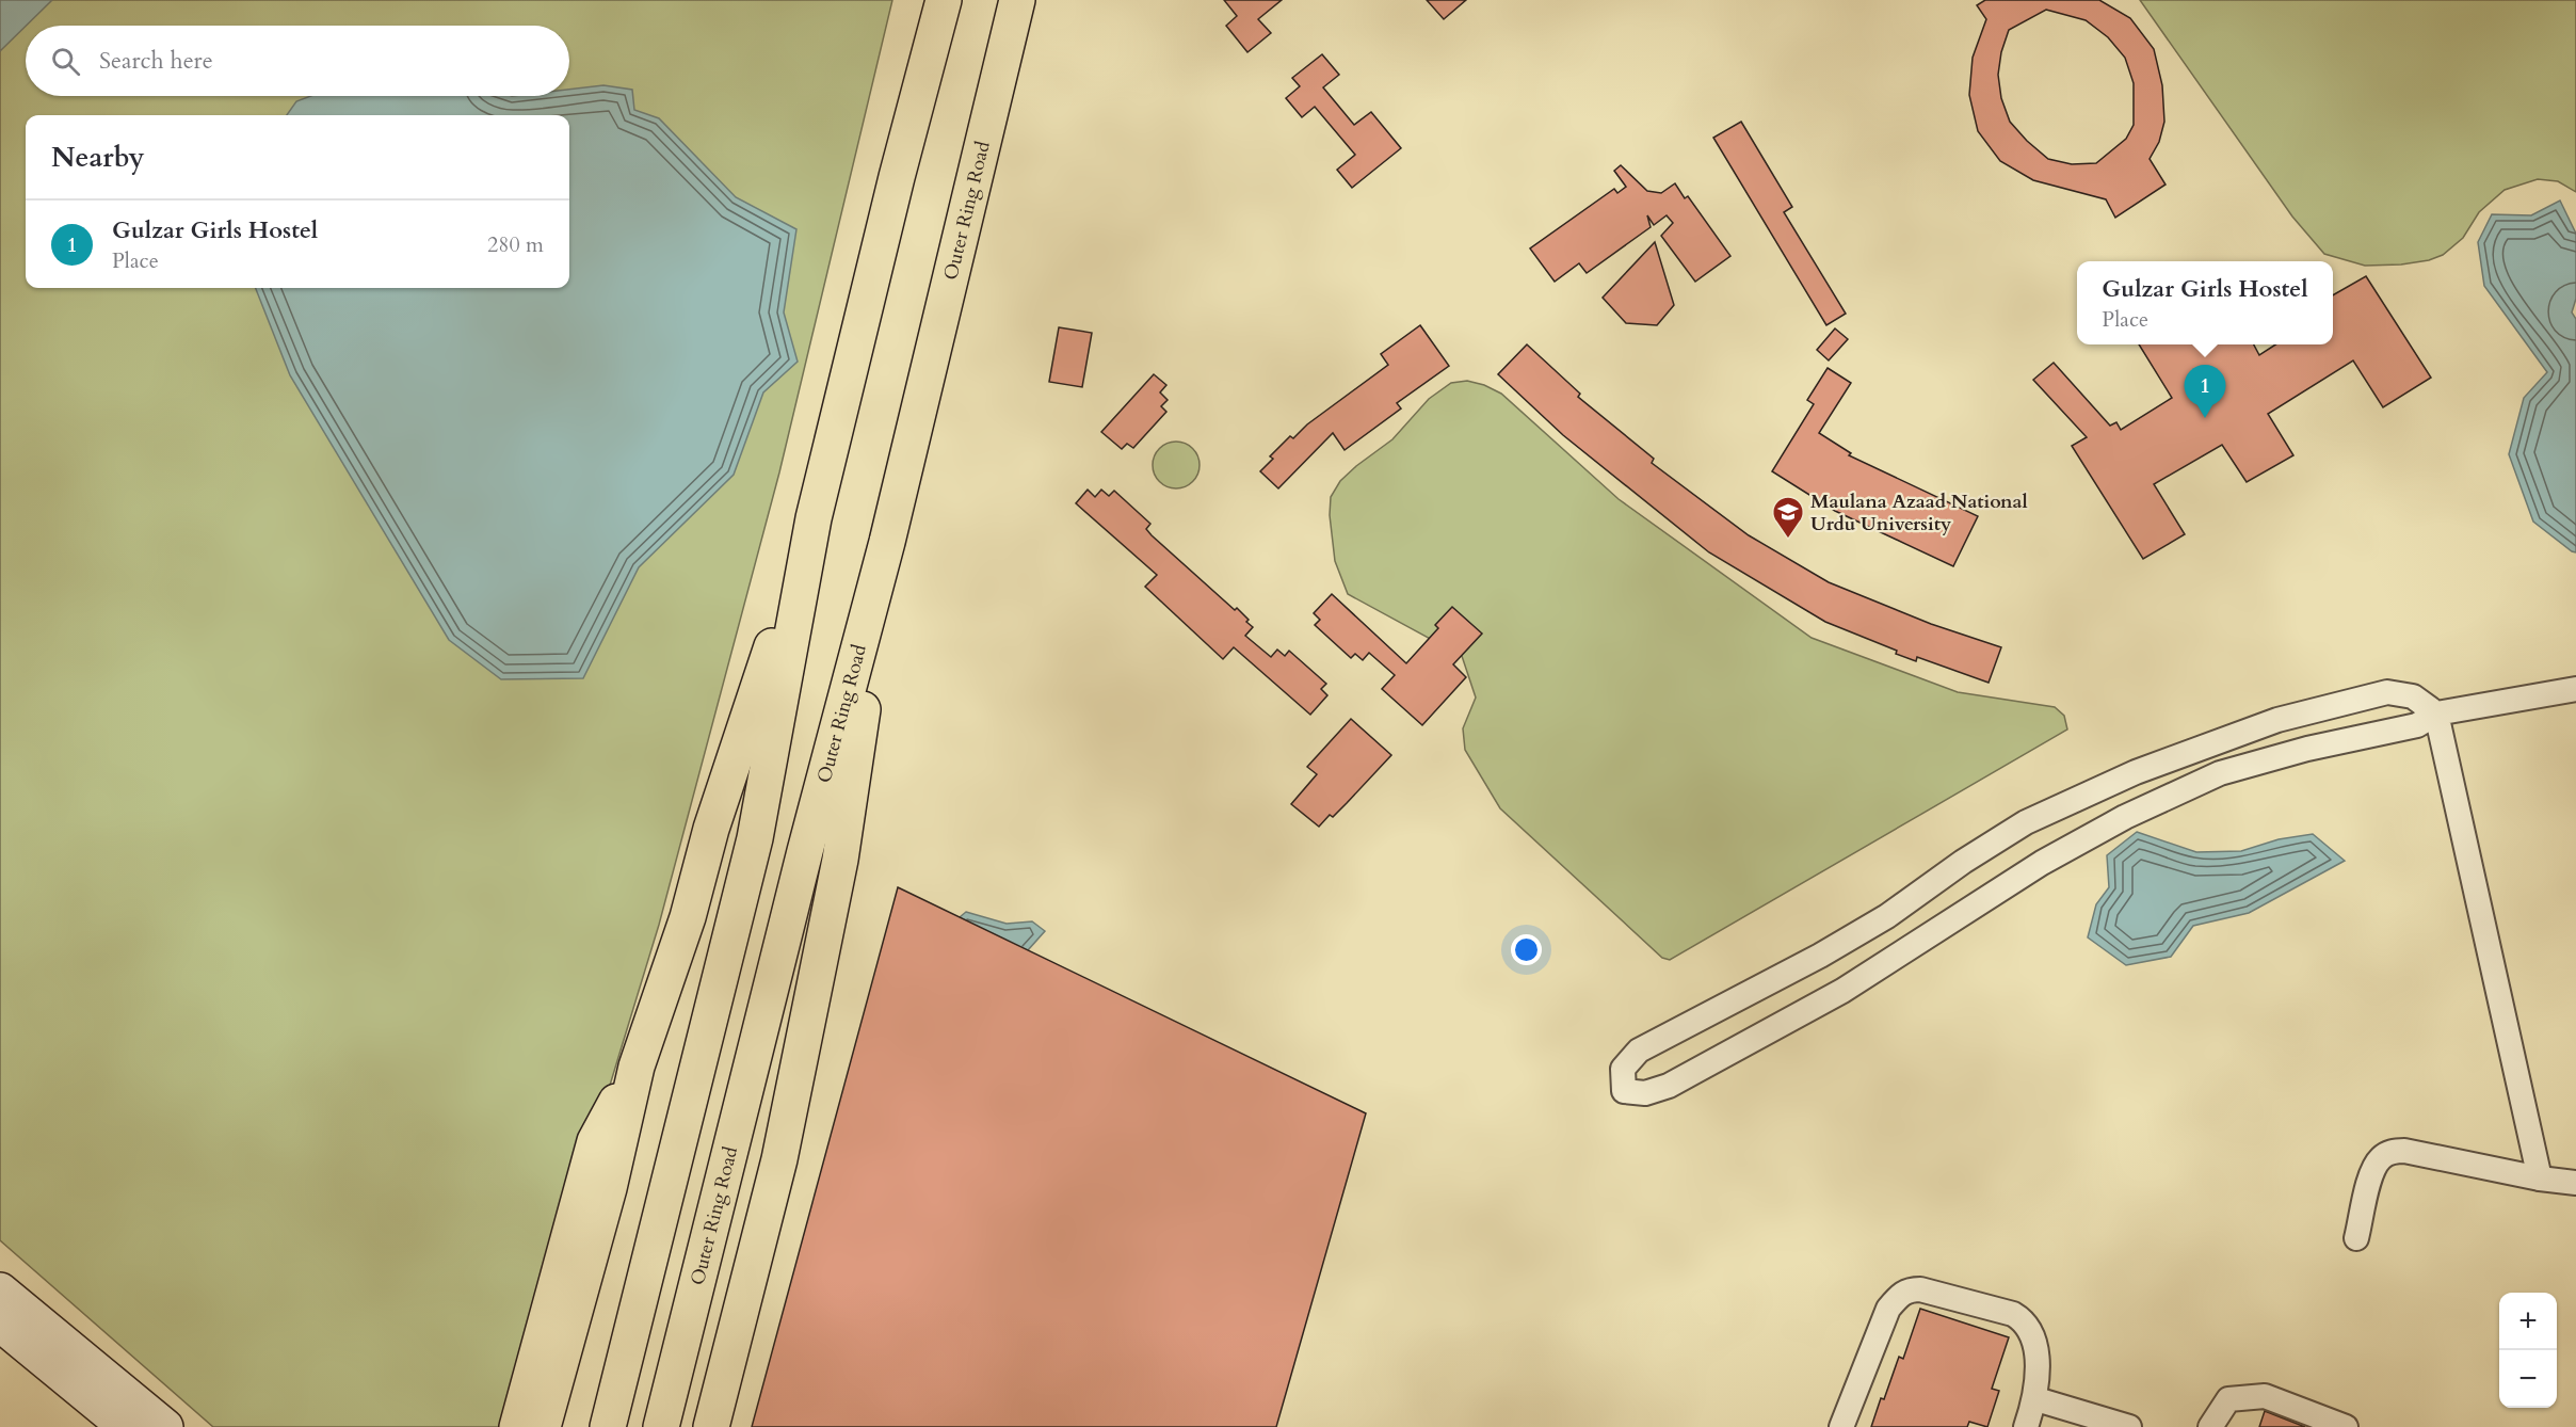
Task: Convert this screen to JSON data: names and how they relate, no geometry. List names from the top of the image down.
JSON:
{
  "streets": {
    "highway": ["Outer Ring Road"]
  },
  "places": {
    "school or university": ["Maulana Azaad National Urdu University"]
  },
  "page": {
    "search": "Search here",
    "heading": "Nearby",
    "list": [
      {
        "mark": "1",
        "name": "Gulzar Girls Hostel",
        "note": "Place",
        "value": "280 m"
      }
    ],
    "popup": ["Gulzar Girls Hostel", "Place"],
    "pins": "1",
    "map_buttons": ["+", "−"]
  }
}
